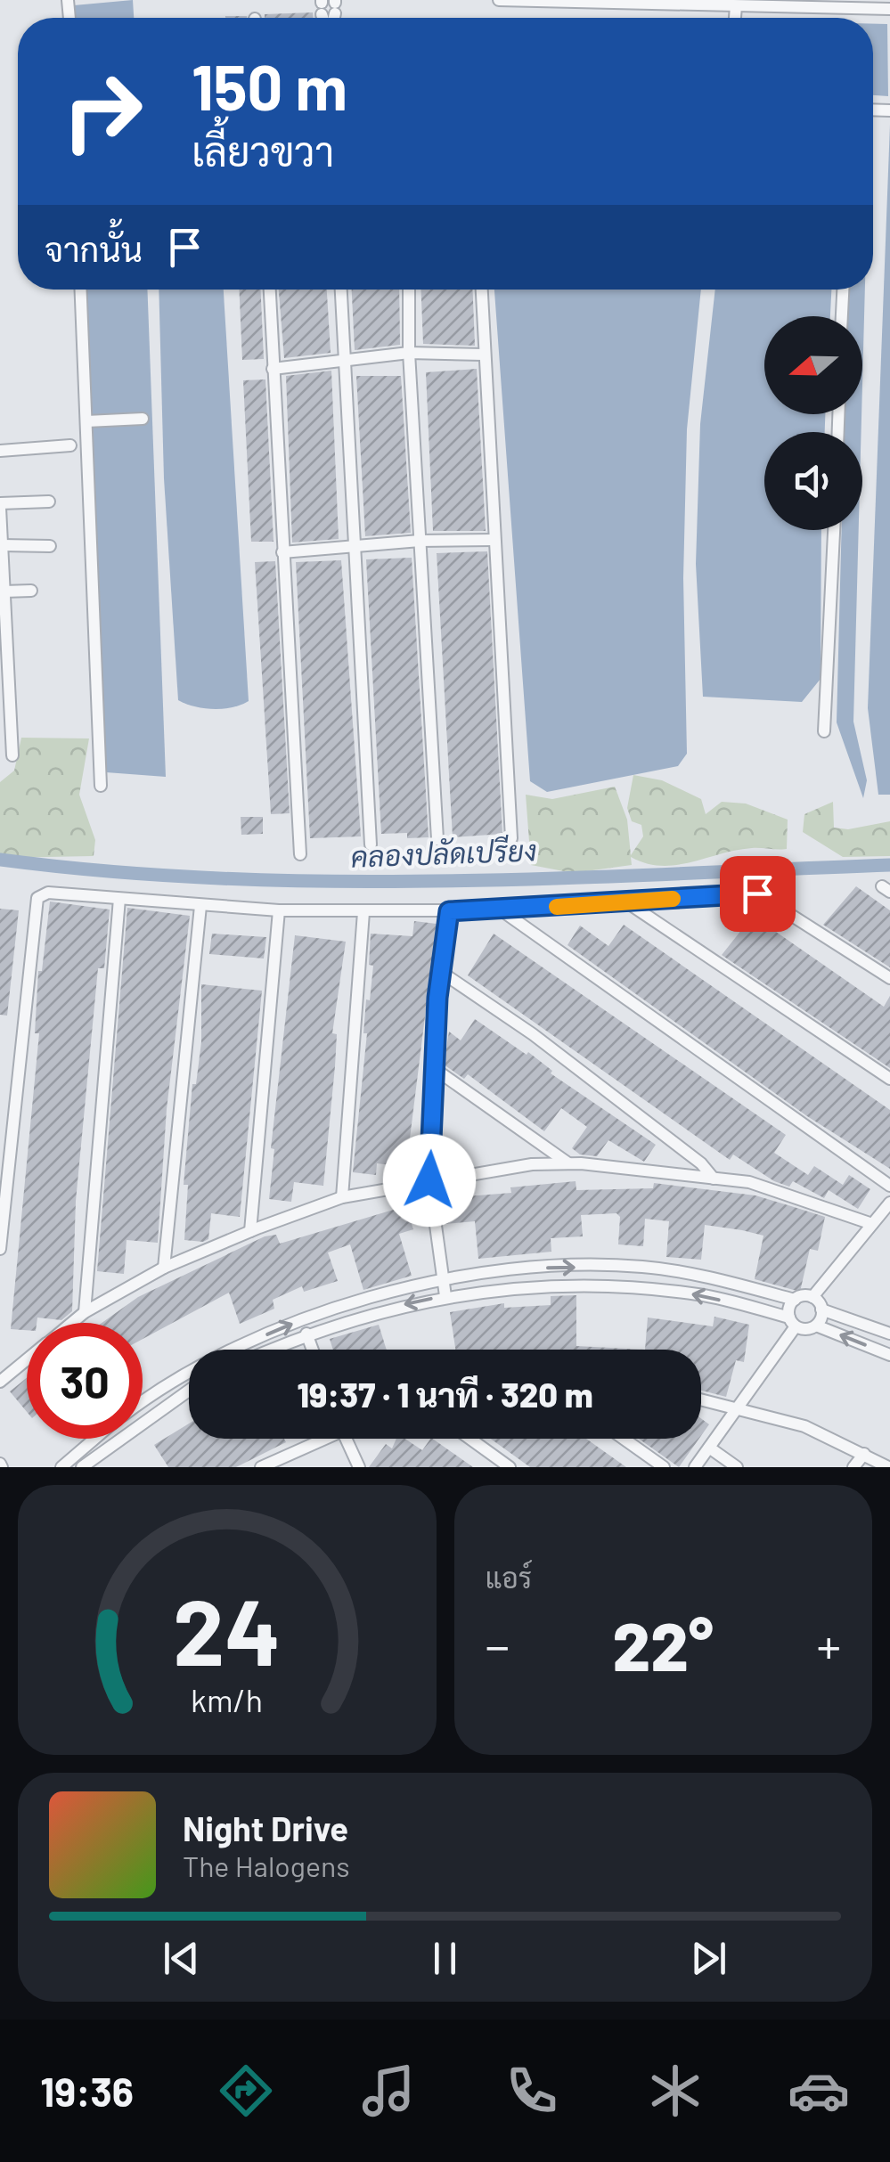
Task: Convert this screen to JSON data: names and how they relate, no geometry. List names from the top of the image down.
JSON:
{
  "water": ["คลองปลัดเปรียง"],
  "north": "left",
  "page": {
    "turn": ["150 m", "เลี้ยวขวา"],
    "then": "จากนั้น",
    "limit": "30",
    "trip": "19:37 · 1 นาที · 320 m",
    "tile": "แอร์",
    "heat": ["−", "22°", "+"],
    "song": ["Night Drive", "The Halogens"],
    "tabs": "19:36",
    "gauge": ["24", "km/h"]
  }
}
